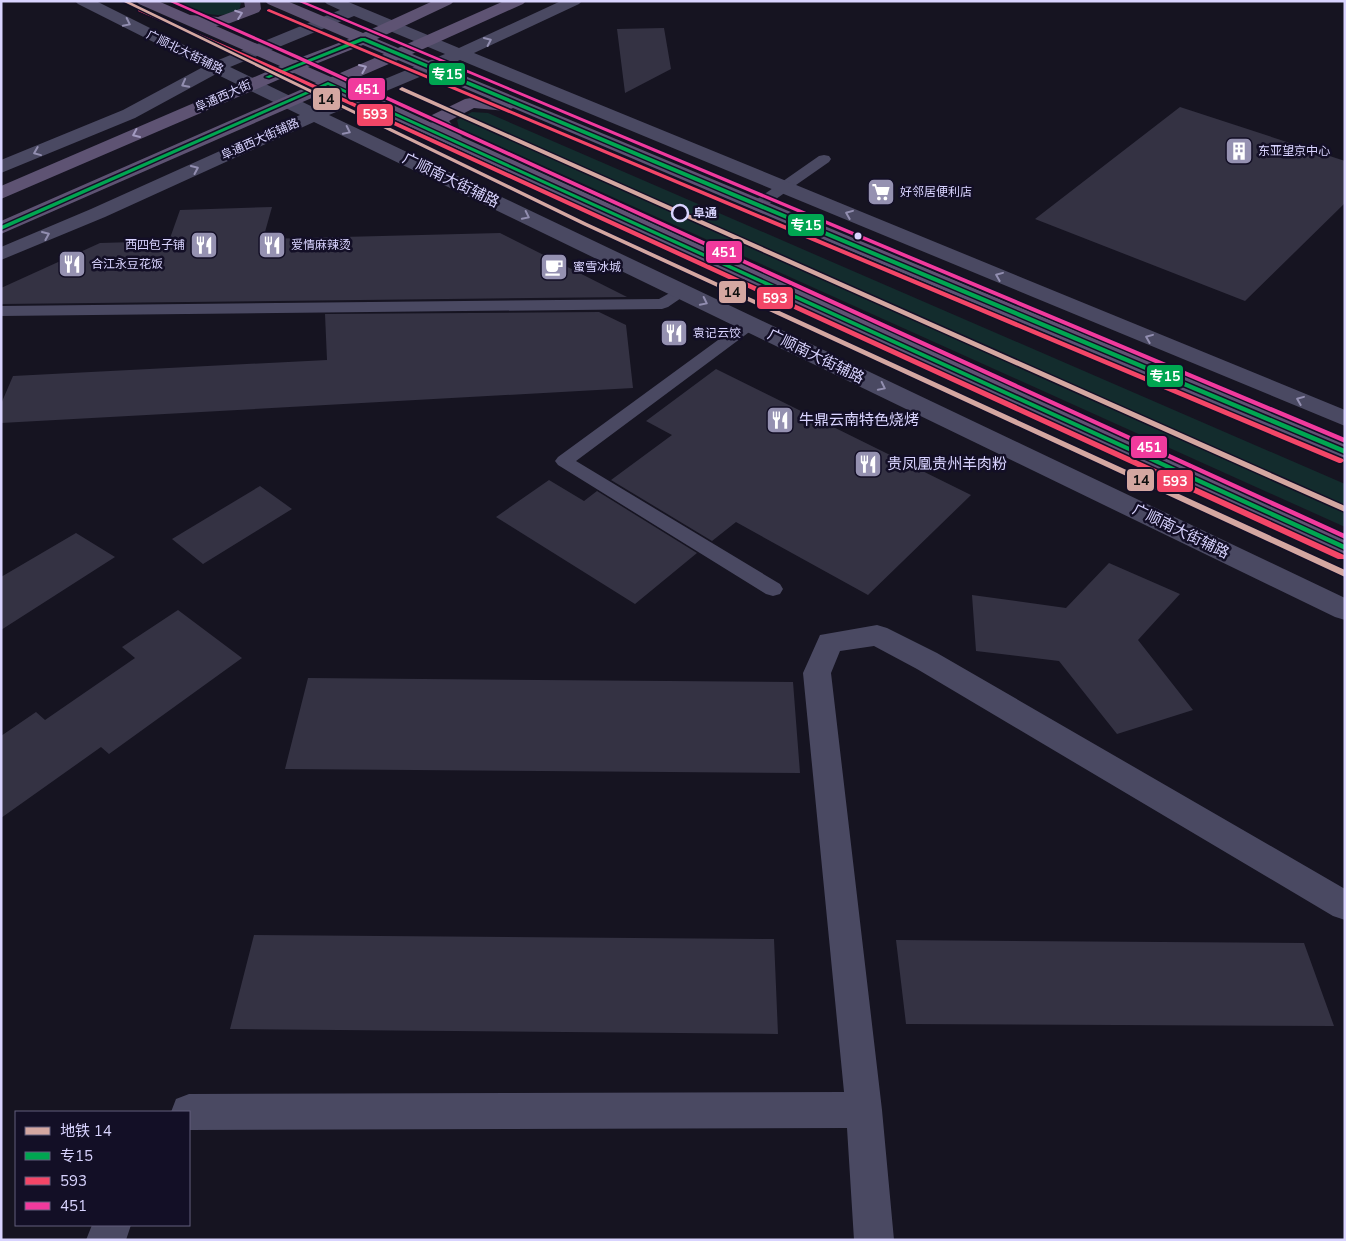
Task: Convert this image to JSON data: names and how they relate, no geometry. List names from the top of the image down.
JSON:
{
  "streets": {
    "main road": ["阜通西大街"],
    "street": ["广顺北大街辅路", "阜通西大街辅路", "广顺南大街辅路"]
  },
  "crossings": [
    ["广顺北大街辅路", "阜通西大街"],
    ["广顺北大街辅路", "广顺南大街辅路"],
    ["阜通西大街辅路", "广顺南大街辅路"]
  ],
  "one_way": ["广顺北大街辅路"],
  "places": {
    "building": ["东亚望京中心"],
    "supermarket": ["好邻居便利店"],
    "other": ["阜通"],
    "restaurant": [
      "西四包子铺",
      "爱情麻辣烫",
      "合江永豆花饭",
      "袁记云饺",
      "牛鼎云南特色烧烤",
      "贵凤凰贵州羊肉粉"
    ],
    "cafe": ["蜜雪冰城"]
  },
  "lines": [
    "metro line 14",
    "transit line 451",
    "transit line 593",
    "transit line 专15"
  ],
  "legend": [
    "地铁 14",
    "专15",
    "593",
    "451"
  ]
}
